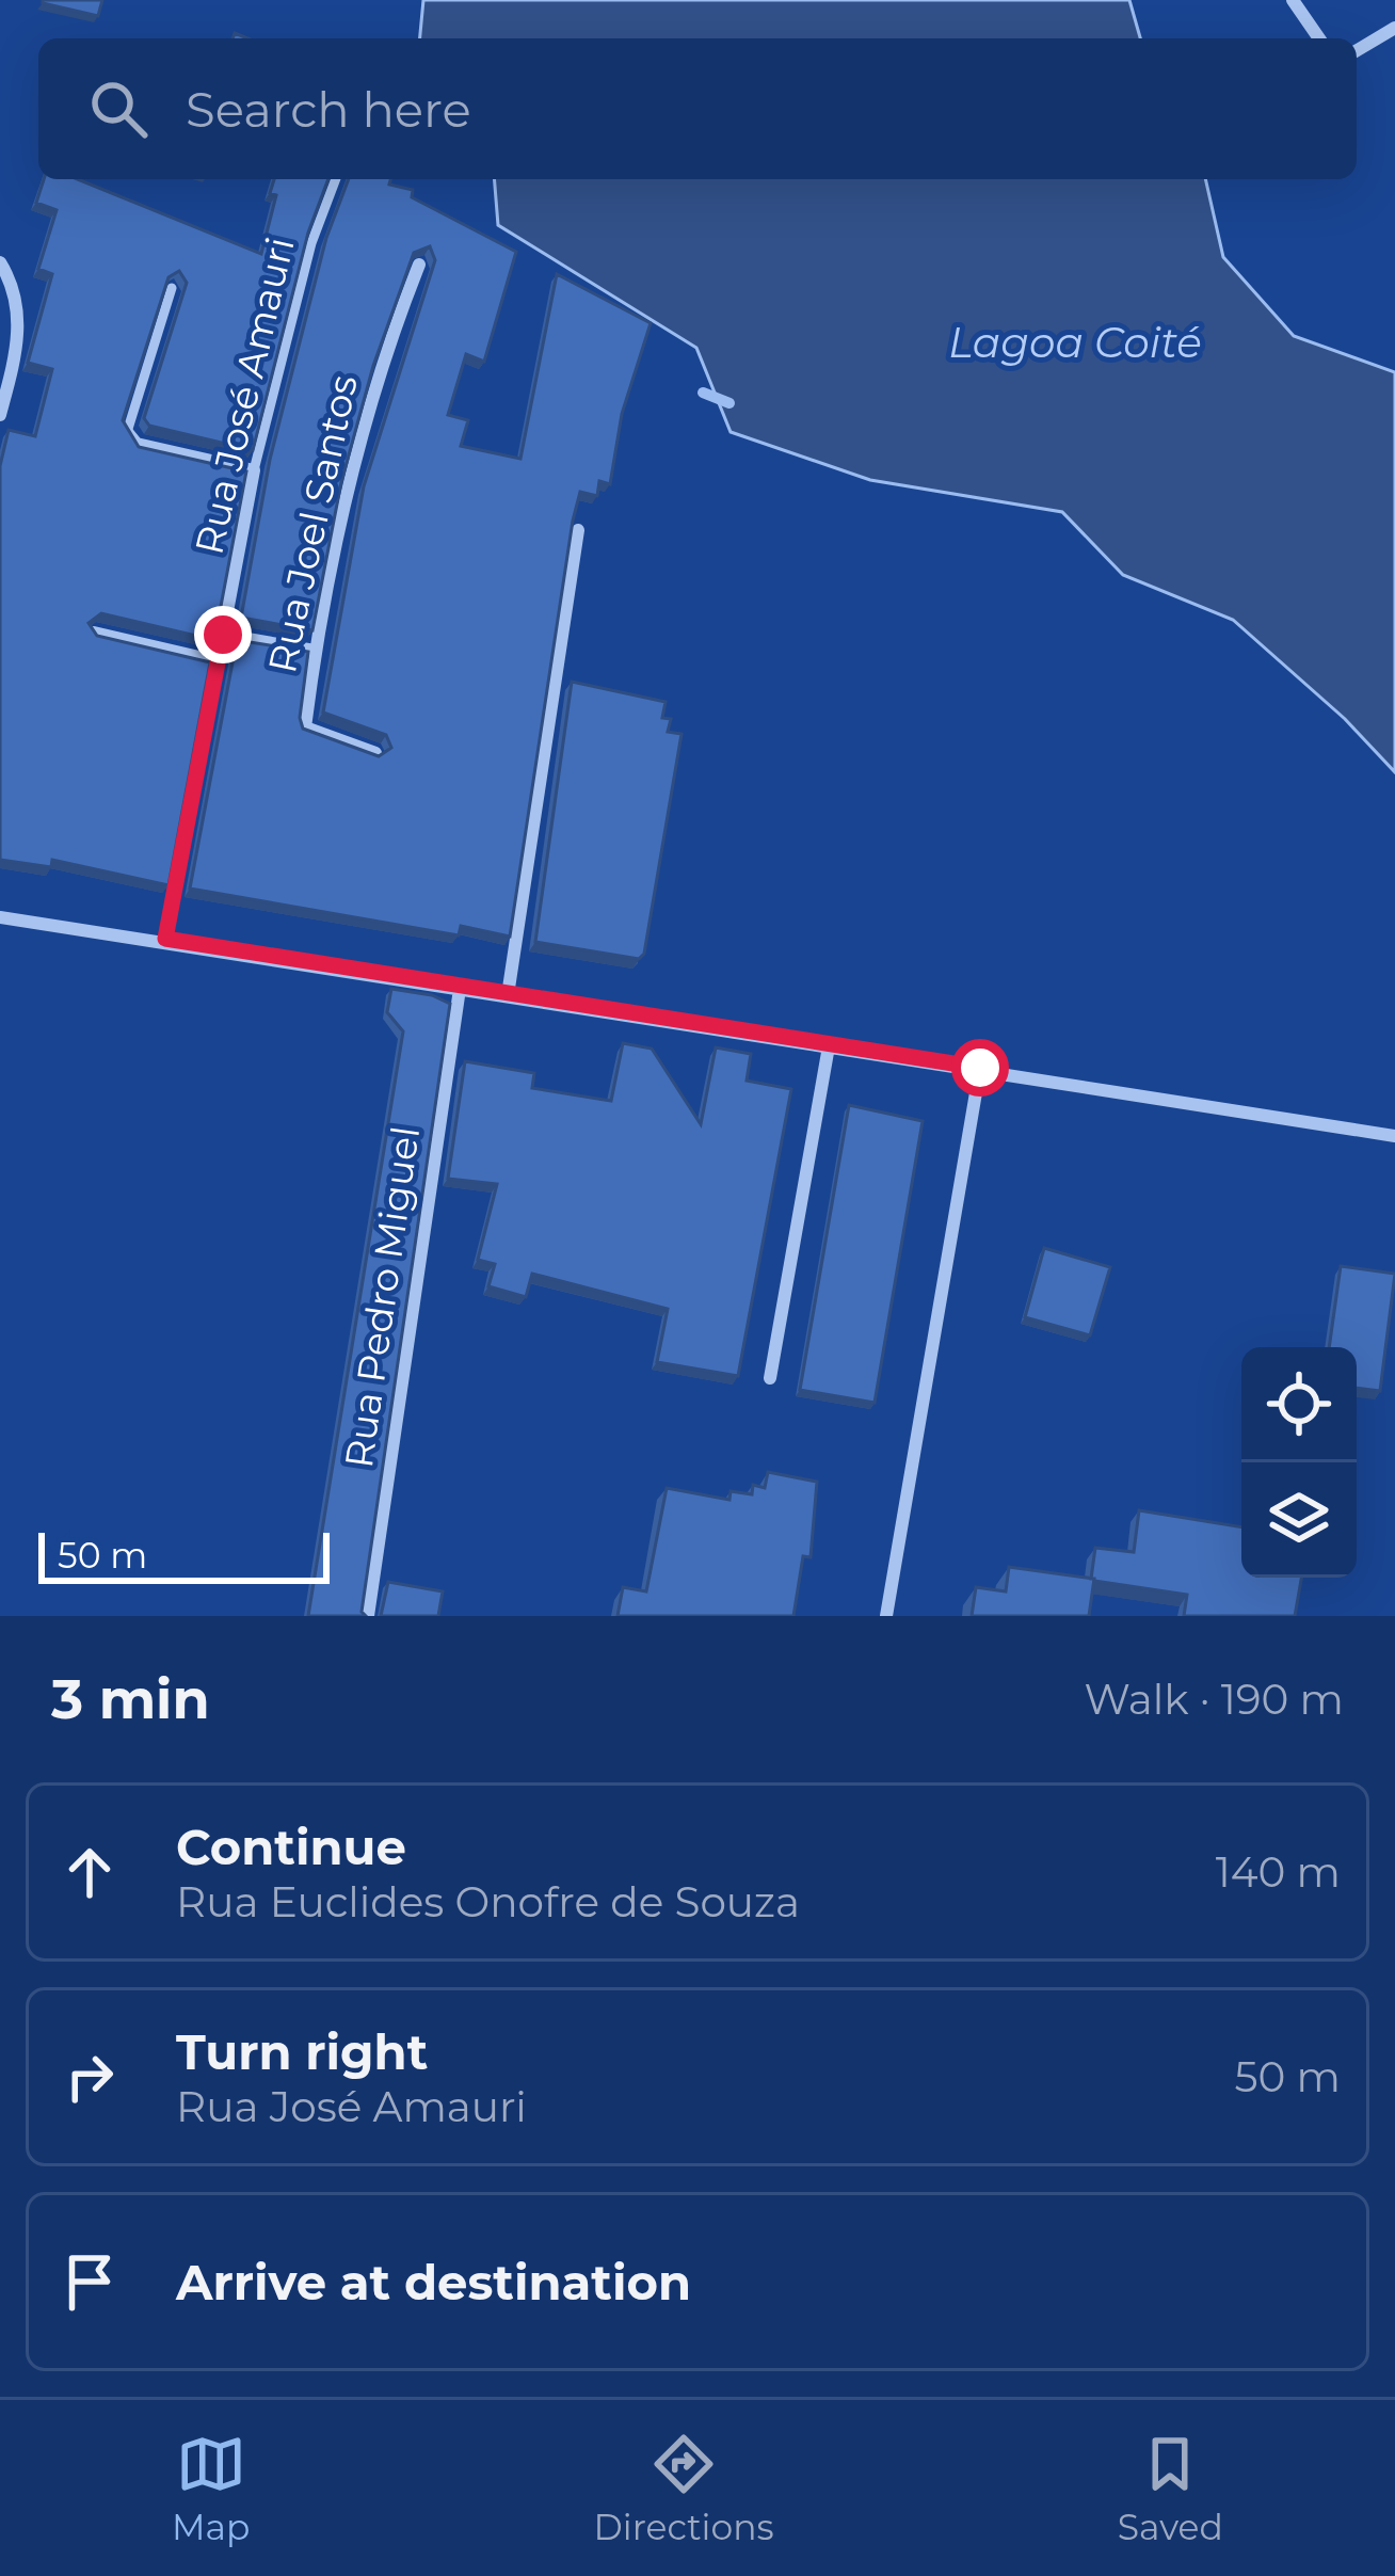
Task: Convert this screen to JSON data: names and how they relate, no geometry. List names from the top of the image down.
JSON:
{
  "streets": {
    "street": ["Rua José Amauri", "Rua Joel Santos", "Rua Pedro Miguel"]
  },
  "water": ["Lagoa Coité"],
  "scale_bar": "50 m",
  "page": {
    "search": "Search here",
    "scale": "50 m",
    "heading": ["3 min", "Walk · 190 m"],
    "list": [
      ["Continue", "Rua Euclides Onofre de Souza", "140 m"],
      ["Turn right", "Rua José Amauri", "50 m"],
      "Arrive at destination"
    ],
    "nav": ["Map", "Directions", "Saved"]
  }
}
